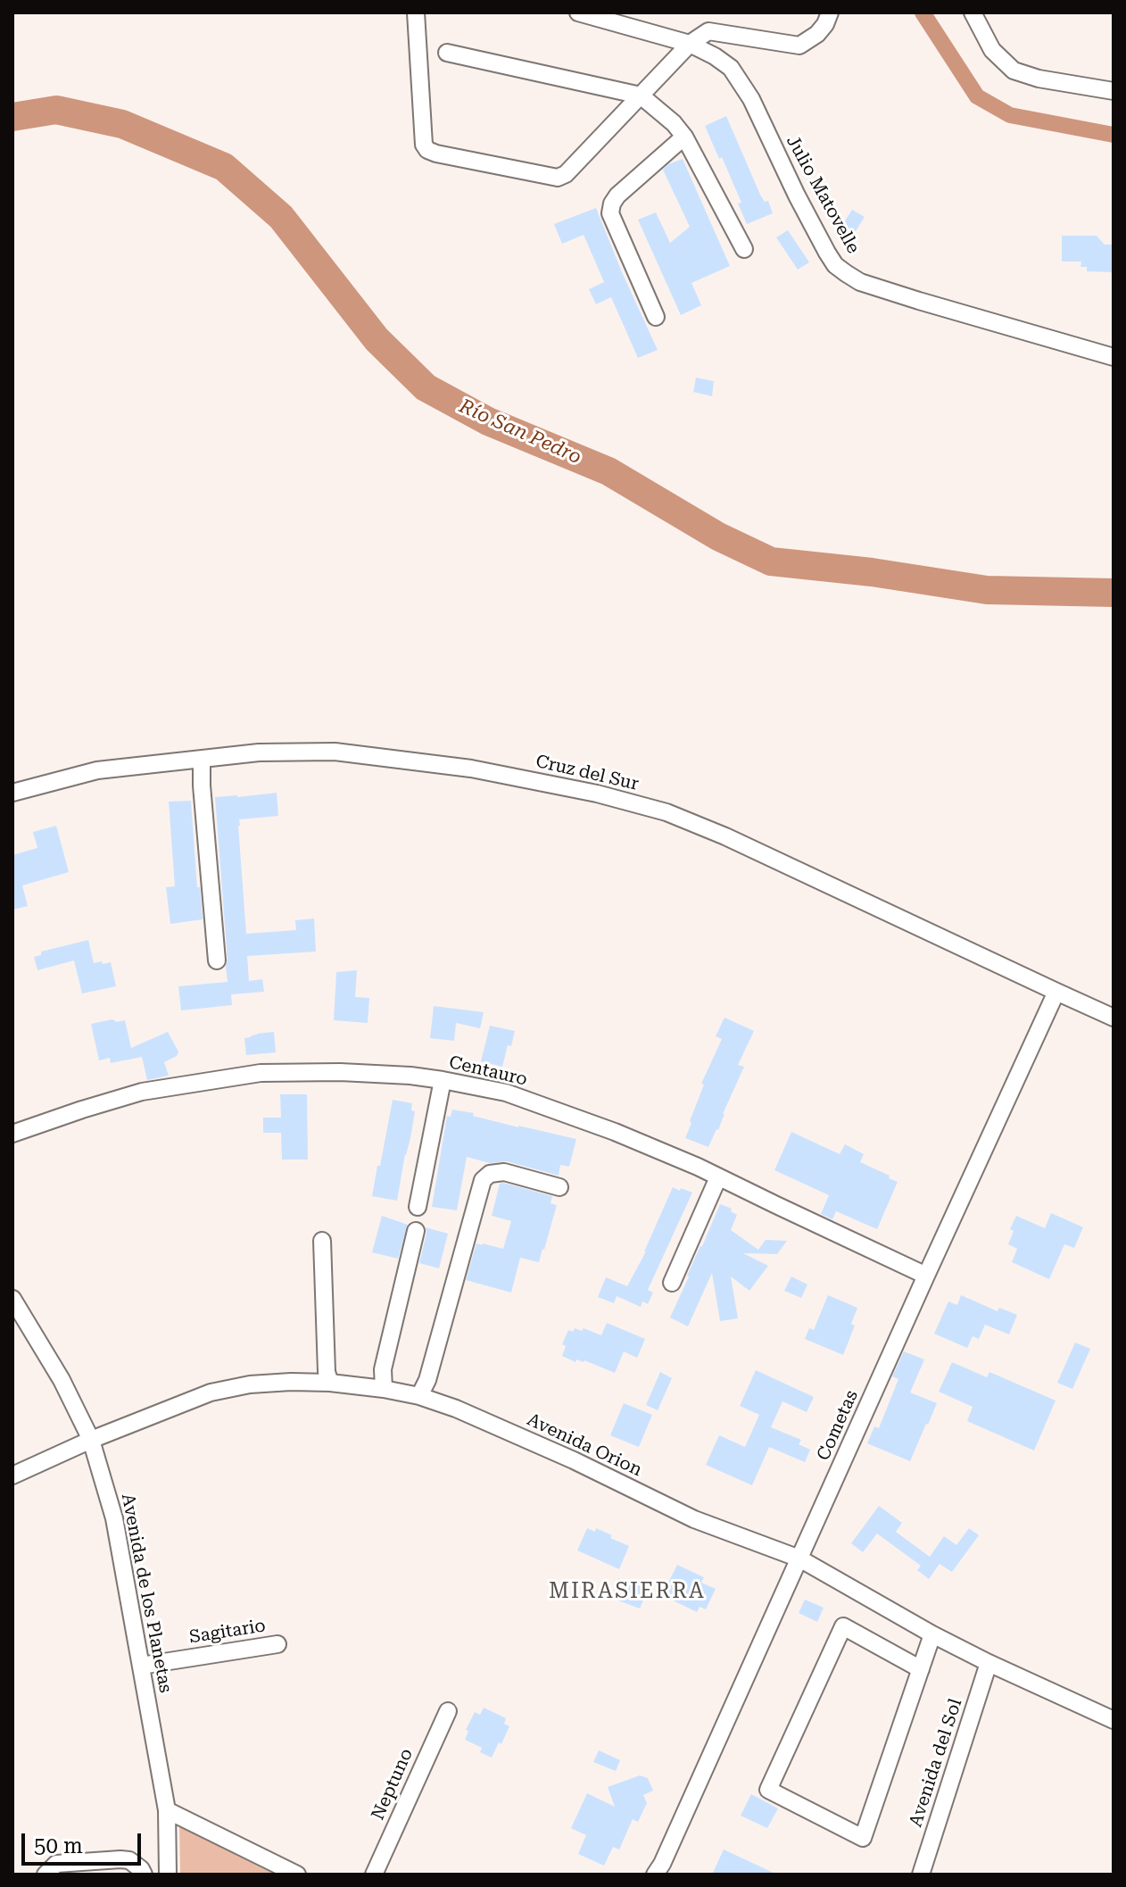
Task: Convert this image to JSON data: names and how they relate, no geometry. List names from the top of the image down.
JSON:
{
  "streets": {
    "street": [
      "Julio Matovelle",
      "Cruz del Sur",
      "Centauro",
      "Cometas",
      "Avenida Orion",
      "Avenida de los Planetas",
      "Sagitario",
      "Avenida del Sol",
      "Neptuno"
    ]
  },
  "crossings": [
    ["Cruz del Sur", "Cometas"],
    ["Centauro", "Cometas"],
    ["Cometas", "Avenida Orion"],
    ["Avenida Orion", "Avenida de los Planetas"],
    ["Avenida Orion", "Avenida del Sol"],
    ["Avenida de los Planetas", "Sagitario"]
  ],
  "districts": ["MIRASIERRA"],
  "water": ["Río San Pedro"],
  "scale_bar": "50 m"
}
